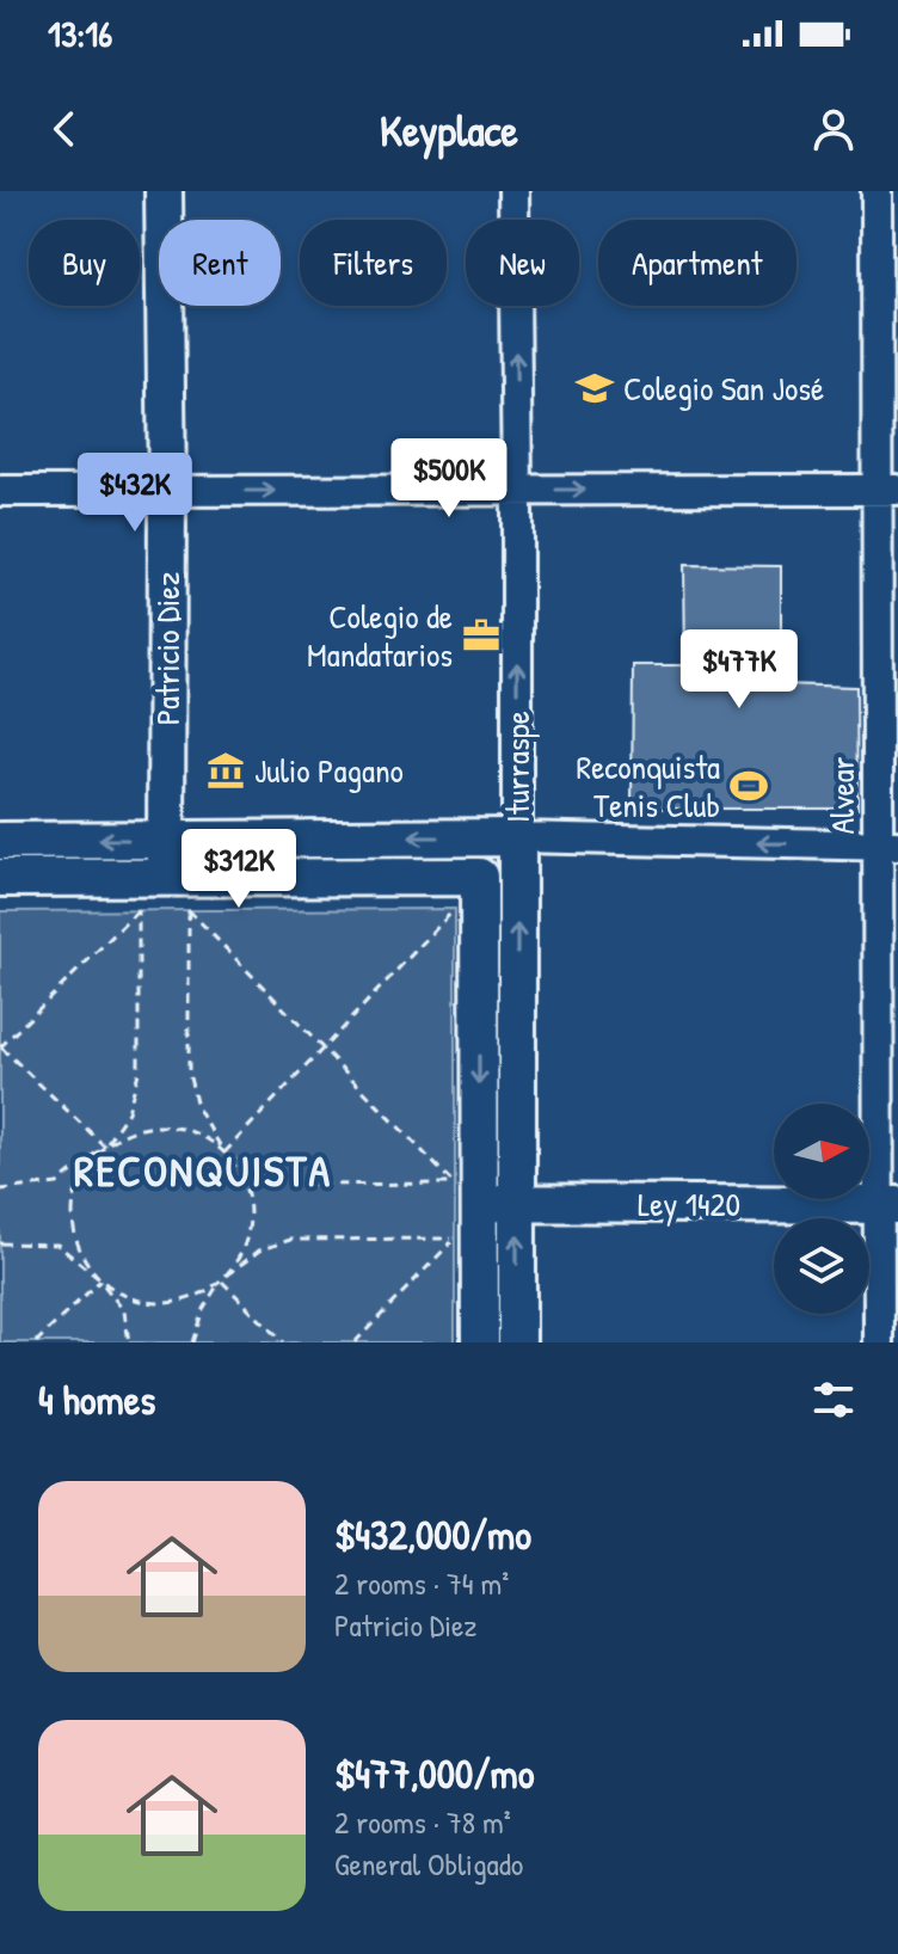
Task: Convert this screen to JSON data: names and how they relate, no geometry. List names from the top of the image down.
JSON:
{
  "streets": {
    "main road": ["Patricio Diez", "Iturraspe", "Ley 1420"],
    "street": ["Alvear"]
  },
  "crossings": [
    ["Iturraspe", "Ley 1420"],
    ["Alvear", "Ley 1420"]
  ],
  "one_way": ["Iturraspe"],
  "districts": ["RECONQUISTA"],
  "places": {
    "school or university": ["Colegio San José"],
    "office": ["Colegio de Mandatarios"],
    "museum": ["Julio Pagano"],
    "sports": ["Reconquista Tenis Club"]
  },
  "north": "right",
  "page": {
    "status": "13:16",
    "header": "Keyplace",
    "chip": [
      "Buy",
      "Rent",
      "Filters",
      "New",
      "Apartment"
    ],
    "price": [
      "$500K",
      "$432K",
      "$477K",
      "$312K"
    ],
    "heading": "4 homes",
    "list": [
      {
        "name": "$432,000/mo",
        "note": "2 rooms · 74 m² · Patricio Diez"
      },
      {
        "name": "$477,000/mo",
        "note": "2 rooms · 78 m² · General Obligado"
      }
    ]
  }
}
